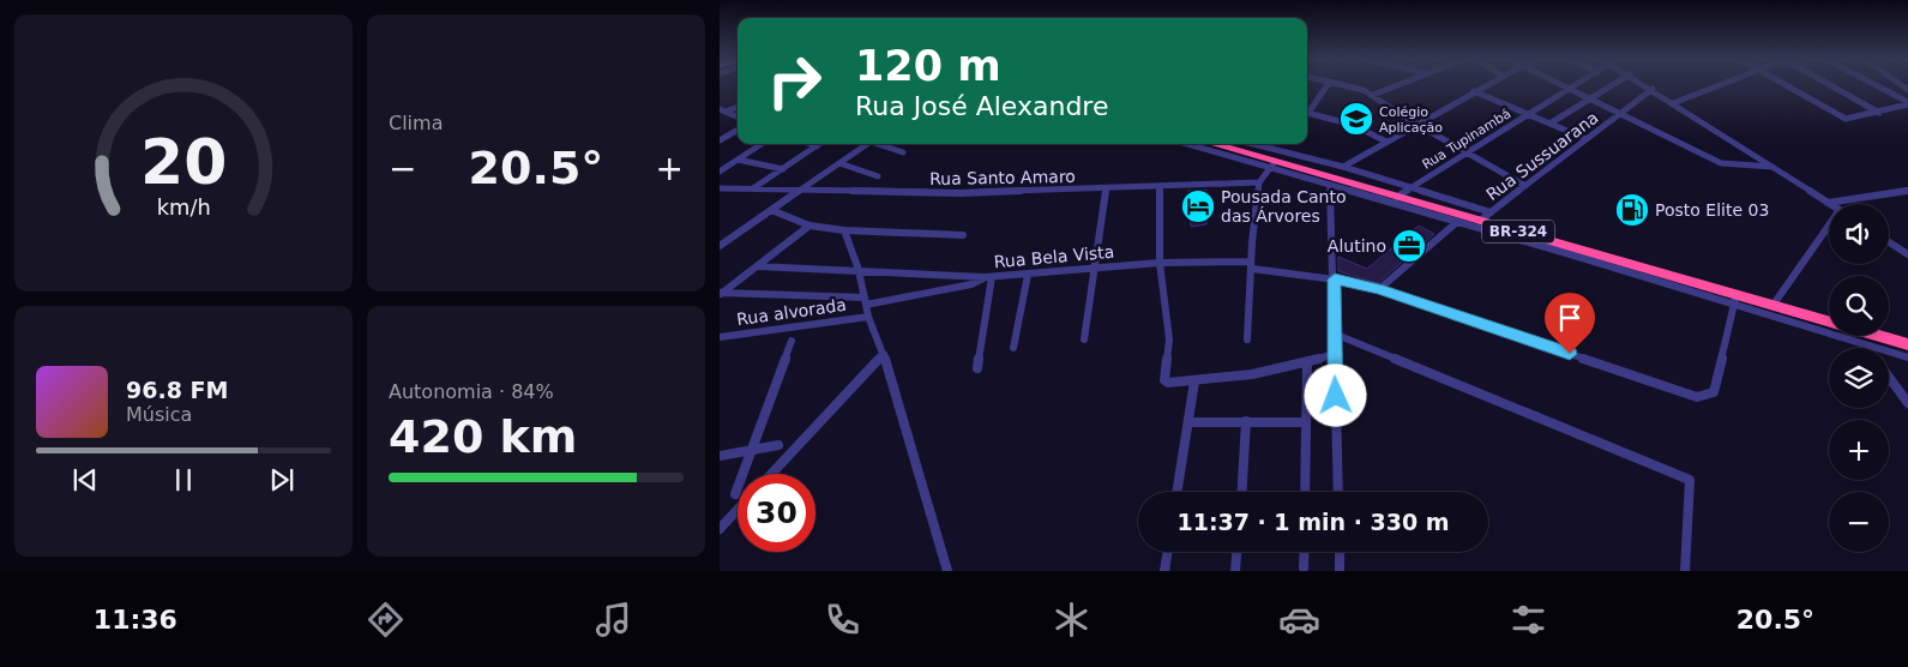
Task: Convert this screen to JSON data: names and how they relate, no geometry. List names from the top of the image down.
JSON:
{
  "streets": {
    "highway": ["BR-324"],
    "street": [
      "Rua Tupinambá",
      "Rua Sussuarana",
      "Rua Santo Amaro",
      "Rua Bela Vista",
      "Rua alvorada"
    ]
  },
  "crossings": [
    ["Rua Tupinambá", "BR-324"],
    ["Rua Sussuarana", "BR-324"],
    ["BR-324", "Rua Bela Vista"],
    ["Rua Bela Vista", "Rua alvorada"]
  ],
  "places": {
    "school or university": ["Colégio Aplicação"],
    "hotel": ["Pousada Canto das Árvores"],
    "fuel station": ["Posto Elite 03"],
    "office": ["Alutino"]
  },
  "page": {
    "tile": [
      "Clima",
      ["Autonomia · 84%", "420 km"]
    ],
    "turn": ["120 m", "Rua José Alexandre"],
    "heat": ["−", "20.5°", "+"],
    "map_buttons": ["+", "−"],
    "song": ["96.8 FM", "Música"],
    "limit": "30",
    "trip": "11:37 · 1 min · 330 m",
    "tabs": ["11:36", "20.5°"],
    "gauge": ["20", "km/h"]
  }
}
